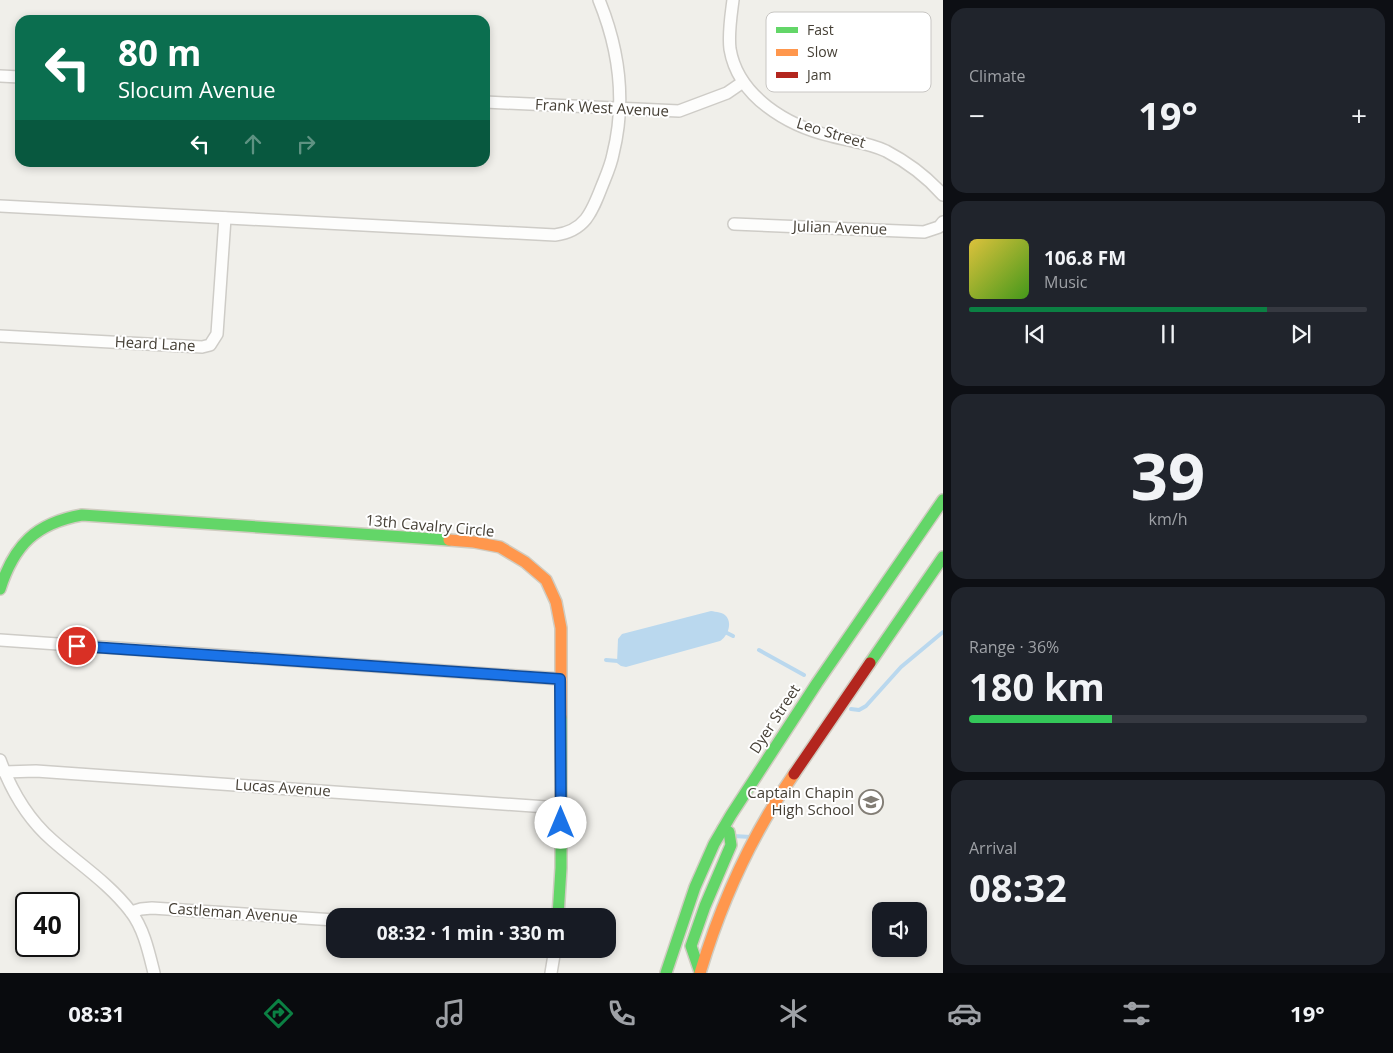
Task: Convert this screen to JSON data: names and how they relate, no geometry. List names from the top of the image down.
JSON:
{
  "streets": {
    "main road": ["13th Cavalry Circle", "Dyer Street"],
    "street": [
      "Frank West Avenue",
      "Leo Street",
      "Julian Avenue",
      "Heard Lane",
      "Lucas Avenue",
      "Castleman Avenue"
    ]
  },
  "crossings": [
    ["Frank West Avenue", "Leo Street"],
    ["13th Cavalry Circle", "Lucas Avenue"]
  ],
  "places": {
    "school or university": ["Captain Chapin High School"]
  },
  "legend": ["Fast", "Slow", "Jam"],
  "page": {
    "tile": [
      "Climate",
      ["39", "km/h"],
      ["Range · 36%", "180 km"],
      ["Arrival", "08:32"]
    ],
    "turn": ["80 m", "Slocum Avenue"],
    "heat": ["−", "19°", "+"],
    "song": ["106.8 FM", "Music"],
    "limit": "40",
    "trip": "08:32 · 1 min · 330 m",
    "tabs": ["08:31", "19°"]
  }
}
